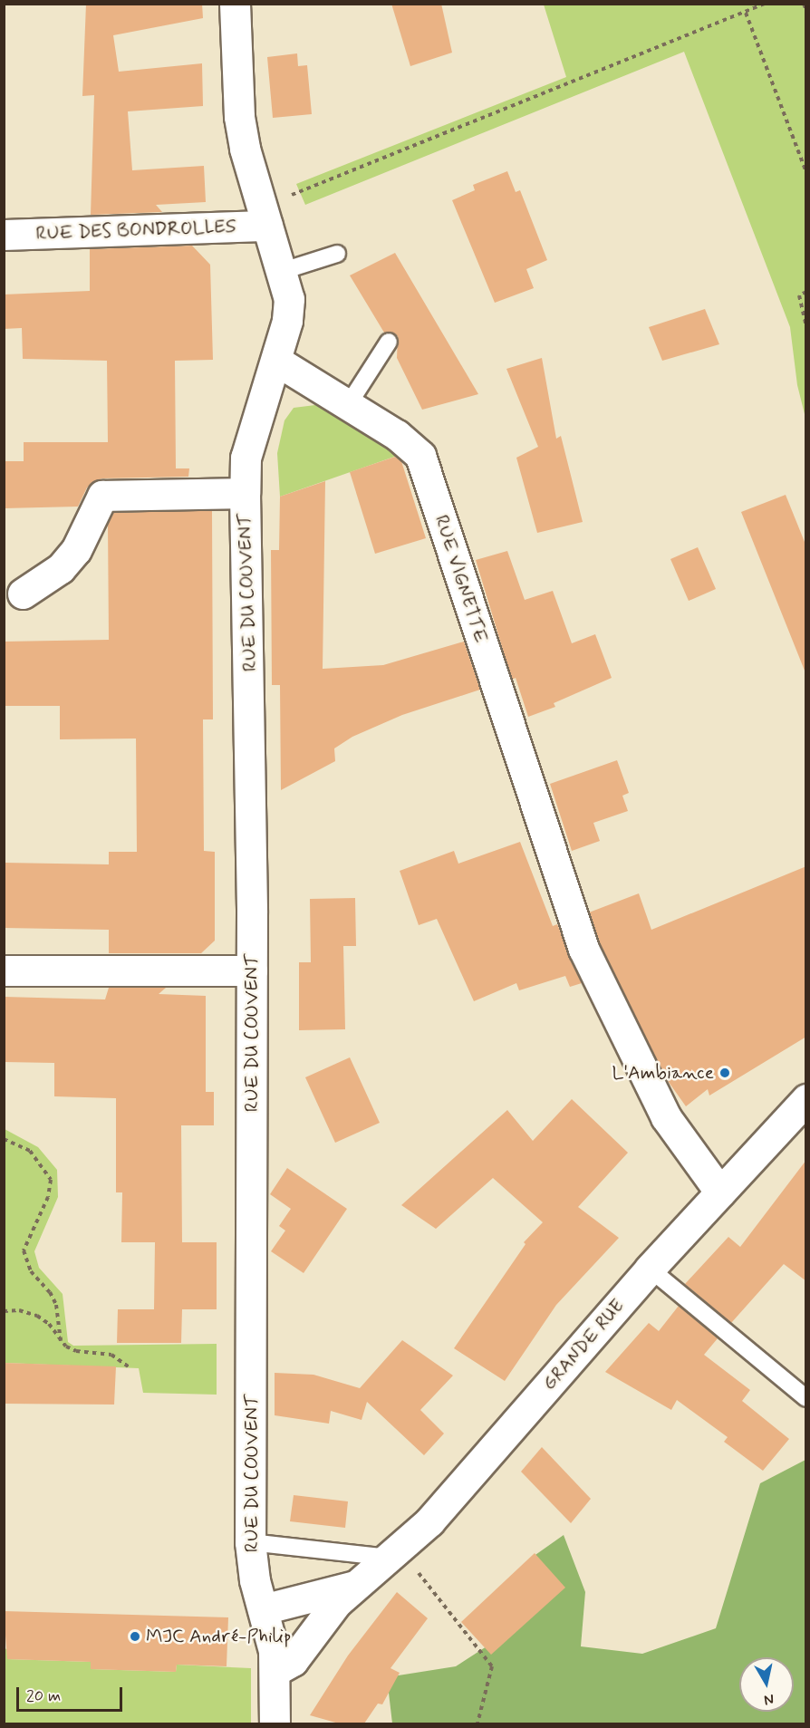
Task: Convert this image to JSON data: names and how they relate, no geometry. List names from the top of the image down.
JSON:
{
  "streets": {
    "street": [
      "RUE DES BONDROLLES",
      "RUE VIGNETTE",
      "RUE DU COUVENT",
      "GRANDE RUE"
    ]
  },
  "crossings": [
    ["RUE VIGNETTE", "RUE DU COUVENT"],
    ["RUE VIGNETTE", "GRANDE RUE"],
    ["RUE DU COUVENT", "GRANDE RUE"]
  ],
  "places": ["L'Ambiance", "MJC André-Philip"],
  "scale_bar": "20 m",
  "north": "bottom"
}
